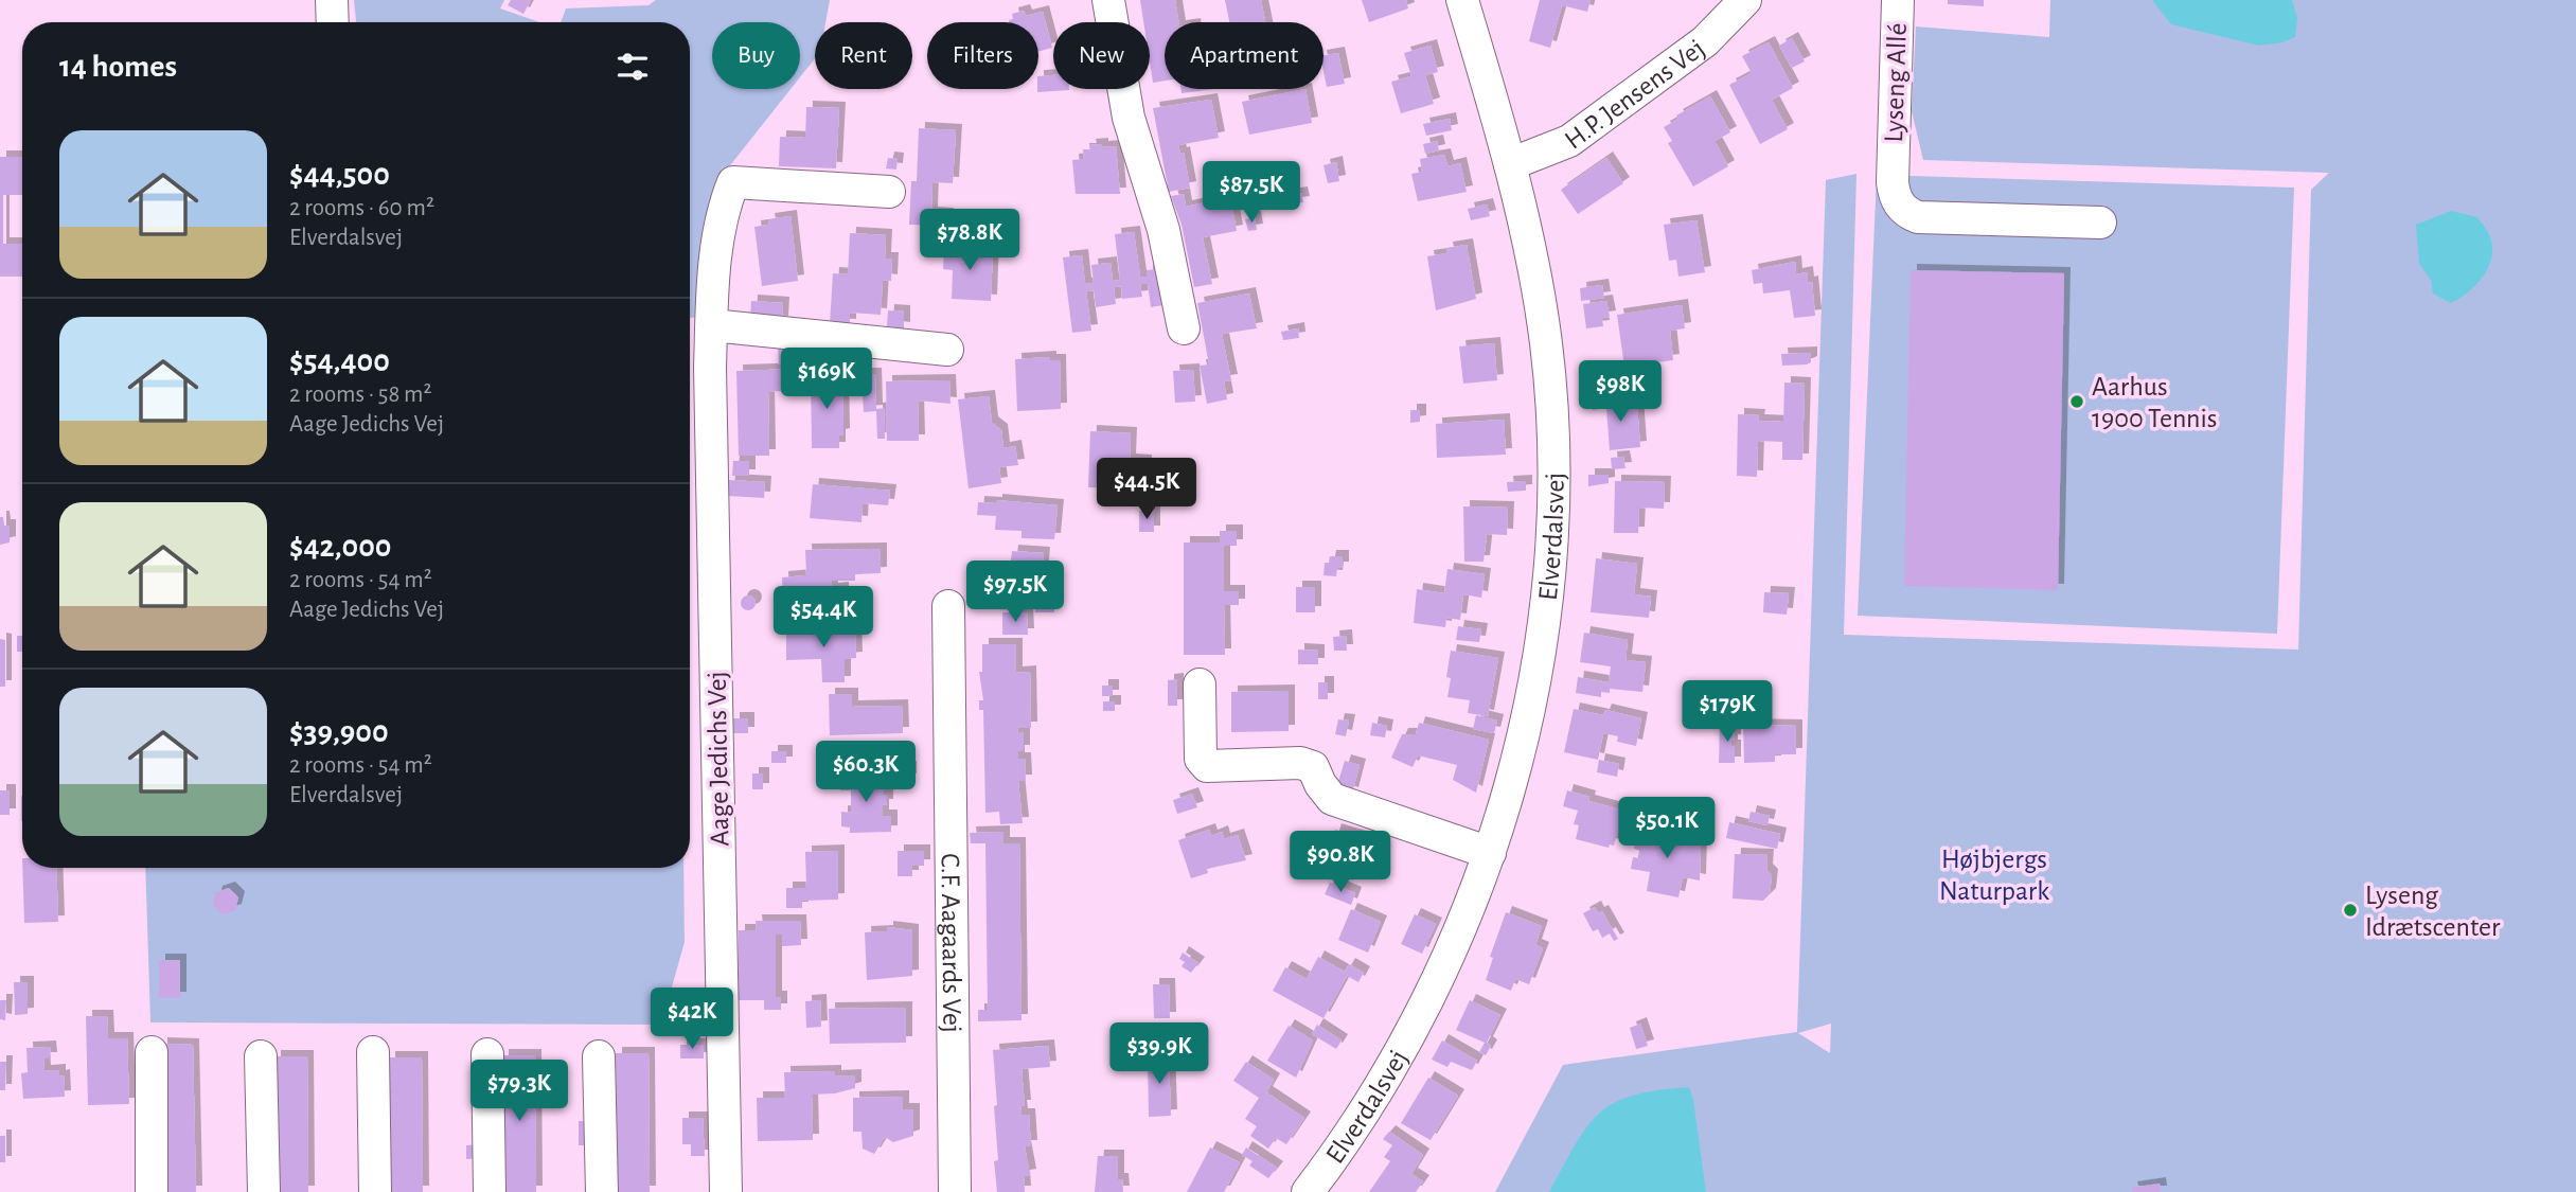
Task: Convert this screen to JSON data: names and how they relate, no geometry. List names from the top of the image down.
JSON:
{
  "streets": {
    "street": [
      "Lyseng Allé",
      "H.P. Jensens Vej",
      "Elverdalsvej",
      "Aage Jedichs Vej",
      "C.F. Aagaards Vej"
    ]
  },
  "crossings": [
    ["H.P. Jensens Vej", "Elverdalsvej"]
  ],
  "parks": ["Højbjergs Naturpark"],
  "places": ["Aarhus 1900 Tennis", "Lyseng Idrætscenter"],
  "page": {
    "chip": [
      "Buy",
      "Rent",
      "Filters",
      "New",
      "Apartment"
    ],
    "heading": "14 homes",
    "list": [
      {
        "name": "$44,500",
        "note": "2 rooms · 60 m² · Elverdalsvej"
      },
      {
        "name": "$54,400",
        "note": "2 rooms · 58 m² · Aage Jedichs Vej"
      },
      {
        "name": "$42,000",
        "note": "2 rooms · 54 m² · Aage Jedichs Vej"
      },
      {
        "name": "$39,900",
        "note": "2 rooms · 54 m² · Elverdalsvej"
      }
    ],
    "price": [
      "$87.5K",
      "$78.8K",
      "$169K",
      "$98K",
      "$44.5K",
      "$97.5K",
      "$54.4K",
      "$179K",
      "$60.3K",
      "$50.1K",
      "$90.8K",
      "$42K",
      "$39.9K",
      "$79.3K"
    ]
  }
}
